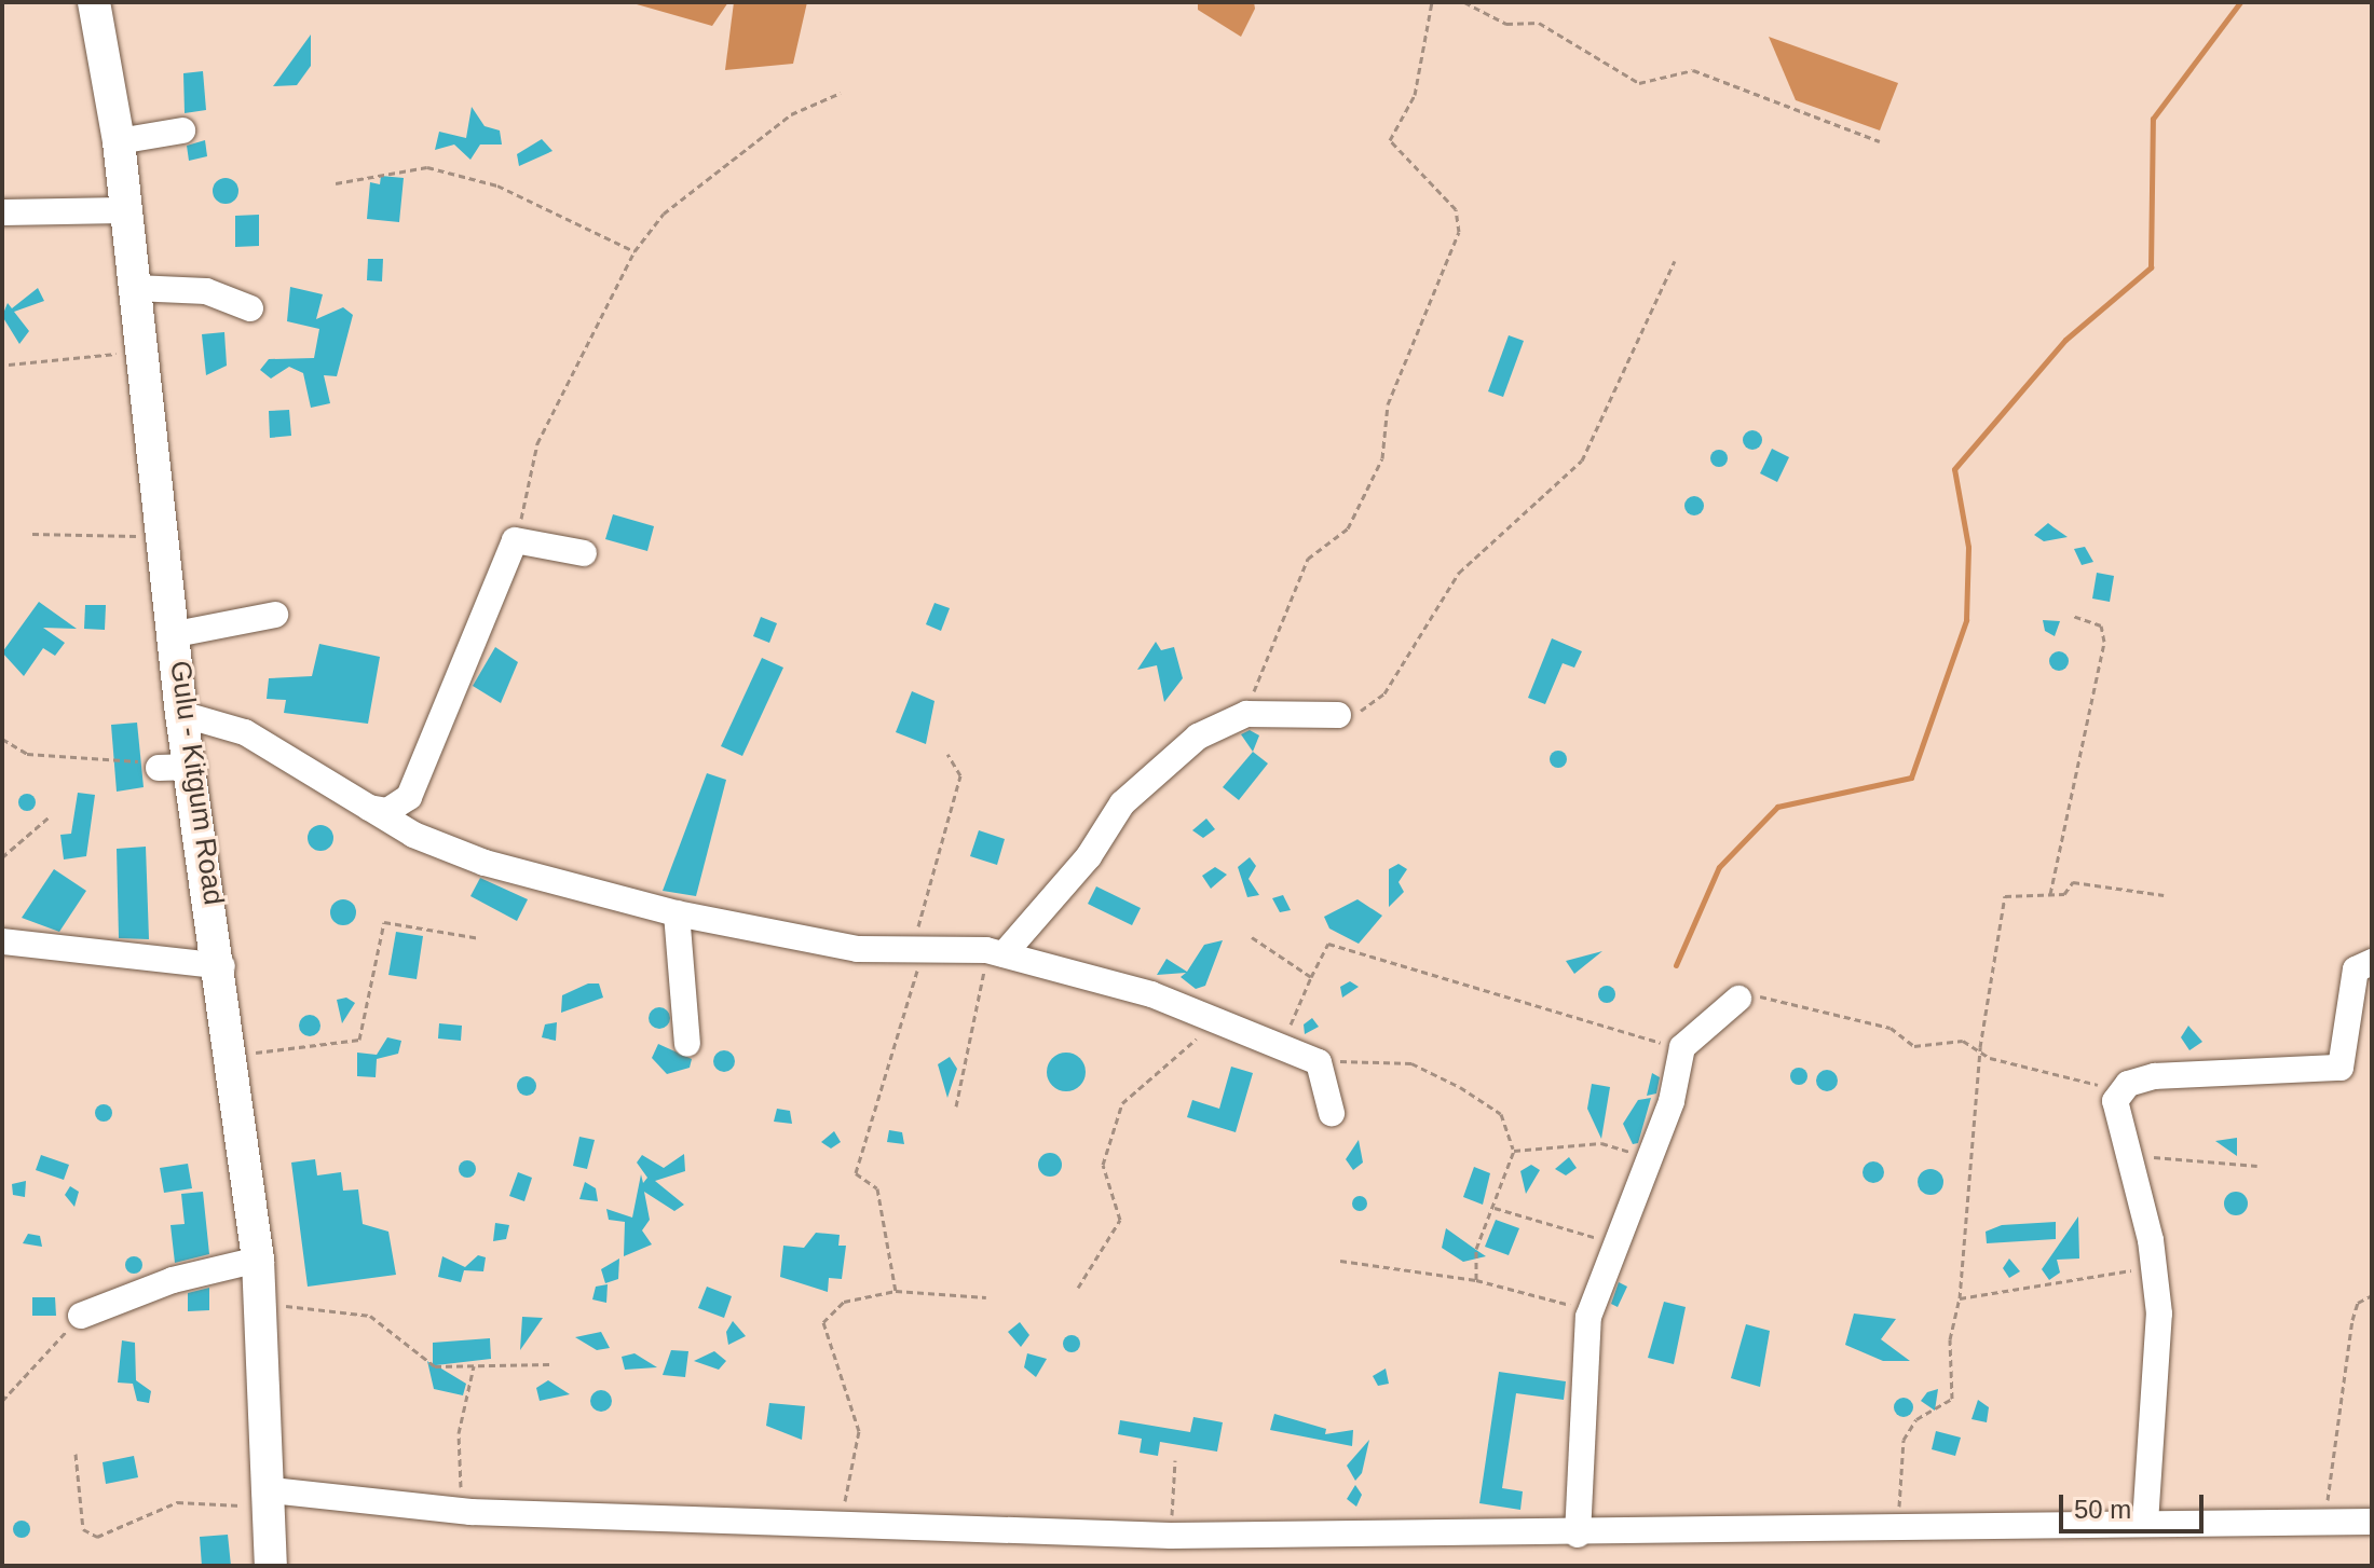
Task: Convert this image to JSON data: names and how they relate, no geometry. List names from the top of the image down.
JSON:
{
  "streets": {
    "main road": ["Gulu - Kitgum Road"]
  },
  "scale_bar": "50 m"
}
